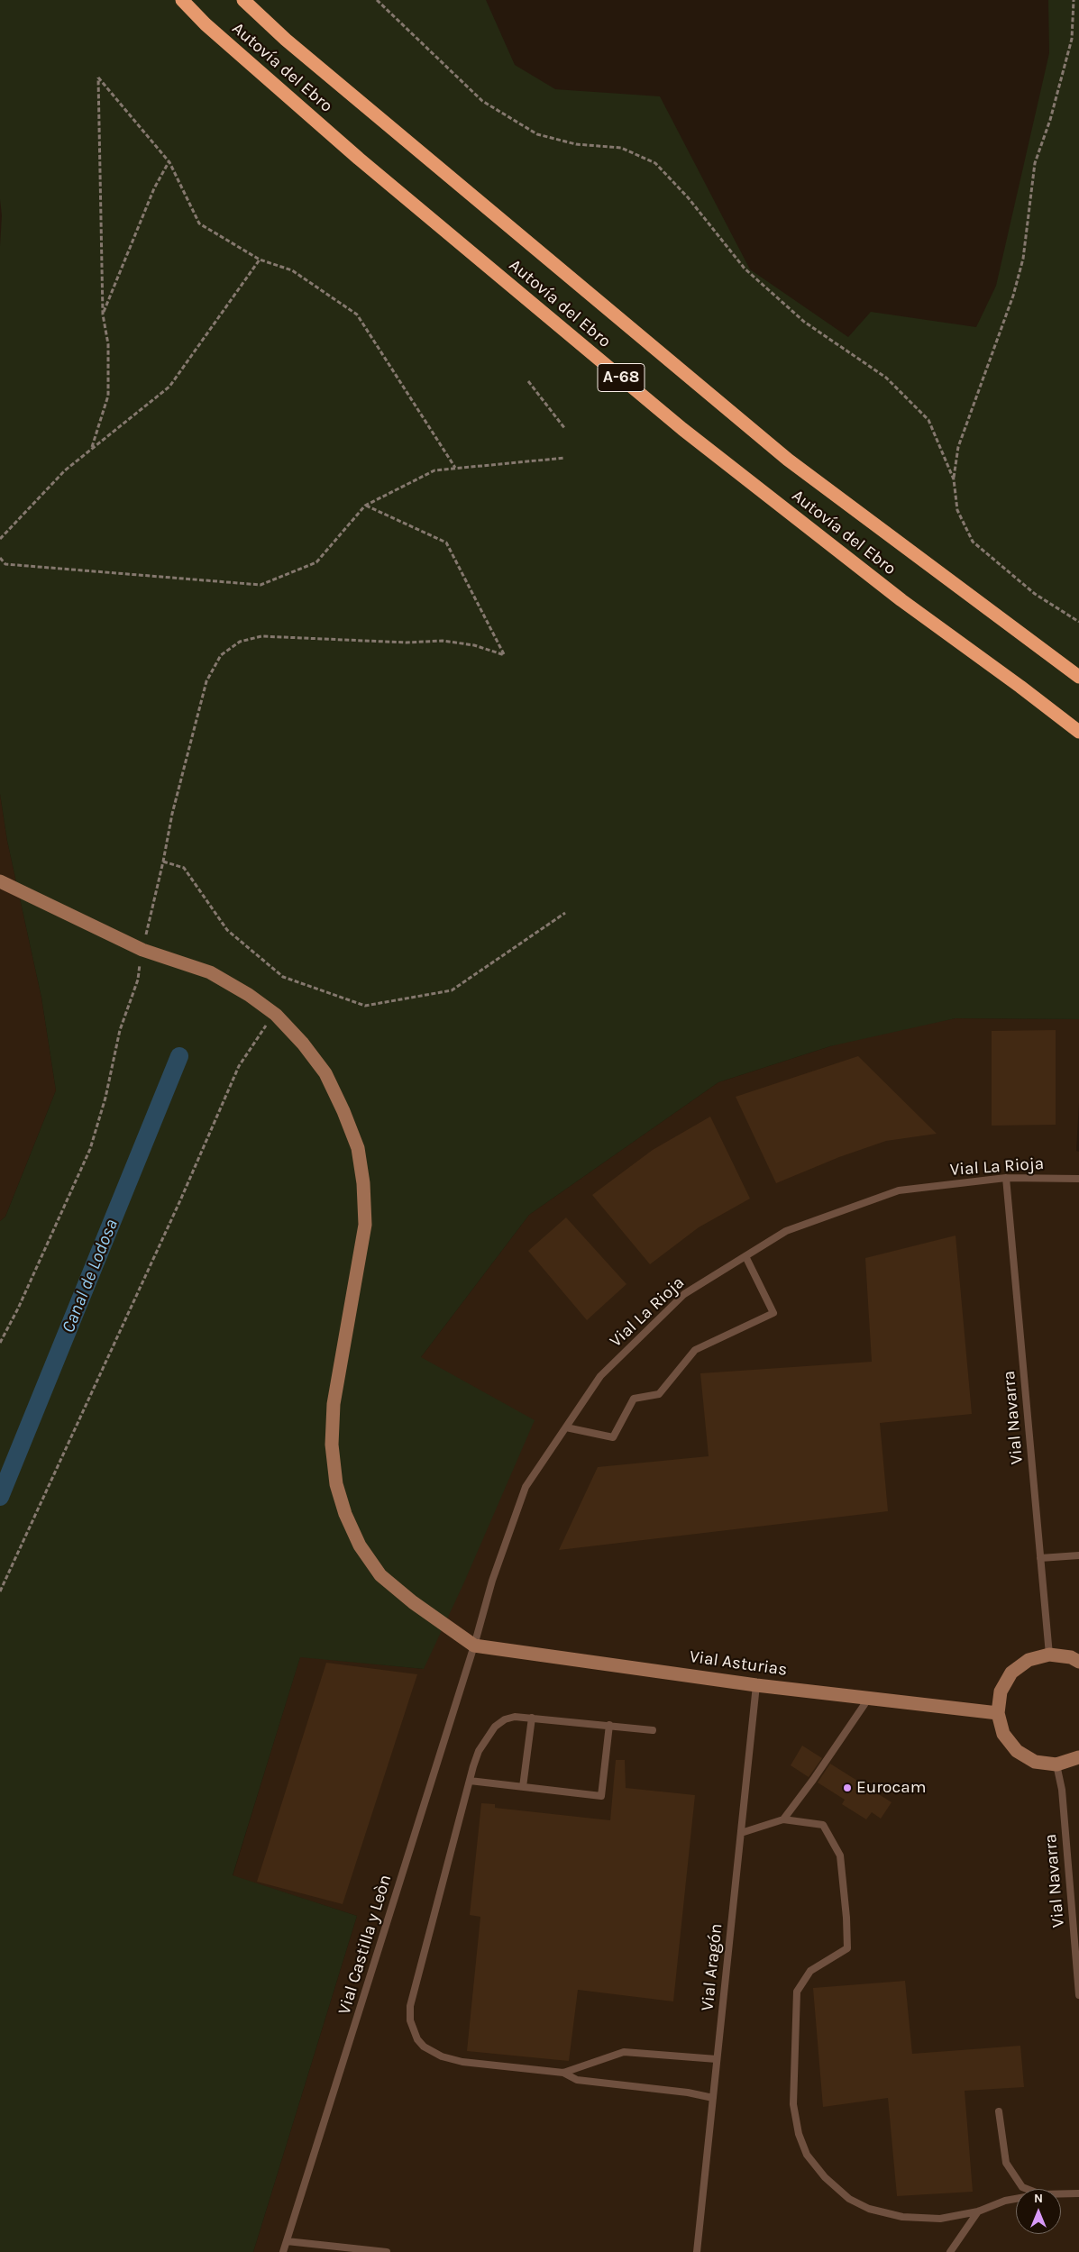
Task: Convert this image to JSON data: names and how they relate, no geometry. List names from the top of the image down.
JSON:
{
  "streets": {
    "highway": ["Autovía del Ebro", "A-68"],
    "street": ["Vial Asturias"],
    "lane": [
      "Vial La Rioja",
      "Vial Navarra",
      "Vial Castilla y Leòn",
      "Vial Aragón"
    ]
  },
  "crossings": [
    ["Vial La Rioja", "Vial Navarra"],
    ["Vial La Rioja", "Vial Asturias"],
    ["Vial La Rioja", "Vial Castilla y Leòn"],
    ["Vial Asturias", "Vial Castilla y Leòn"],
    ["Vial Asturias", "Vial Aragón"]
  ],
  "water": ["Canal de Lodosa"],
  "places": ["Eurocam"],
  "north": "top"
}
